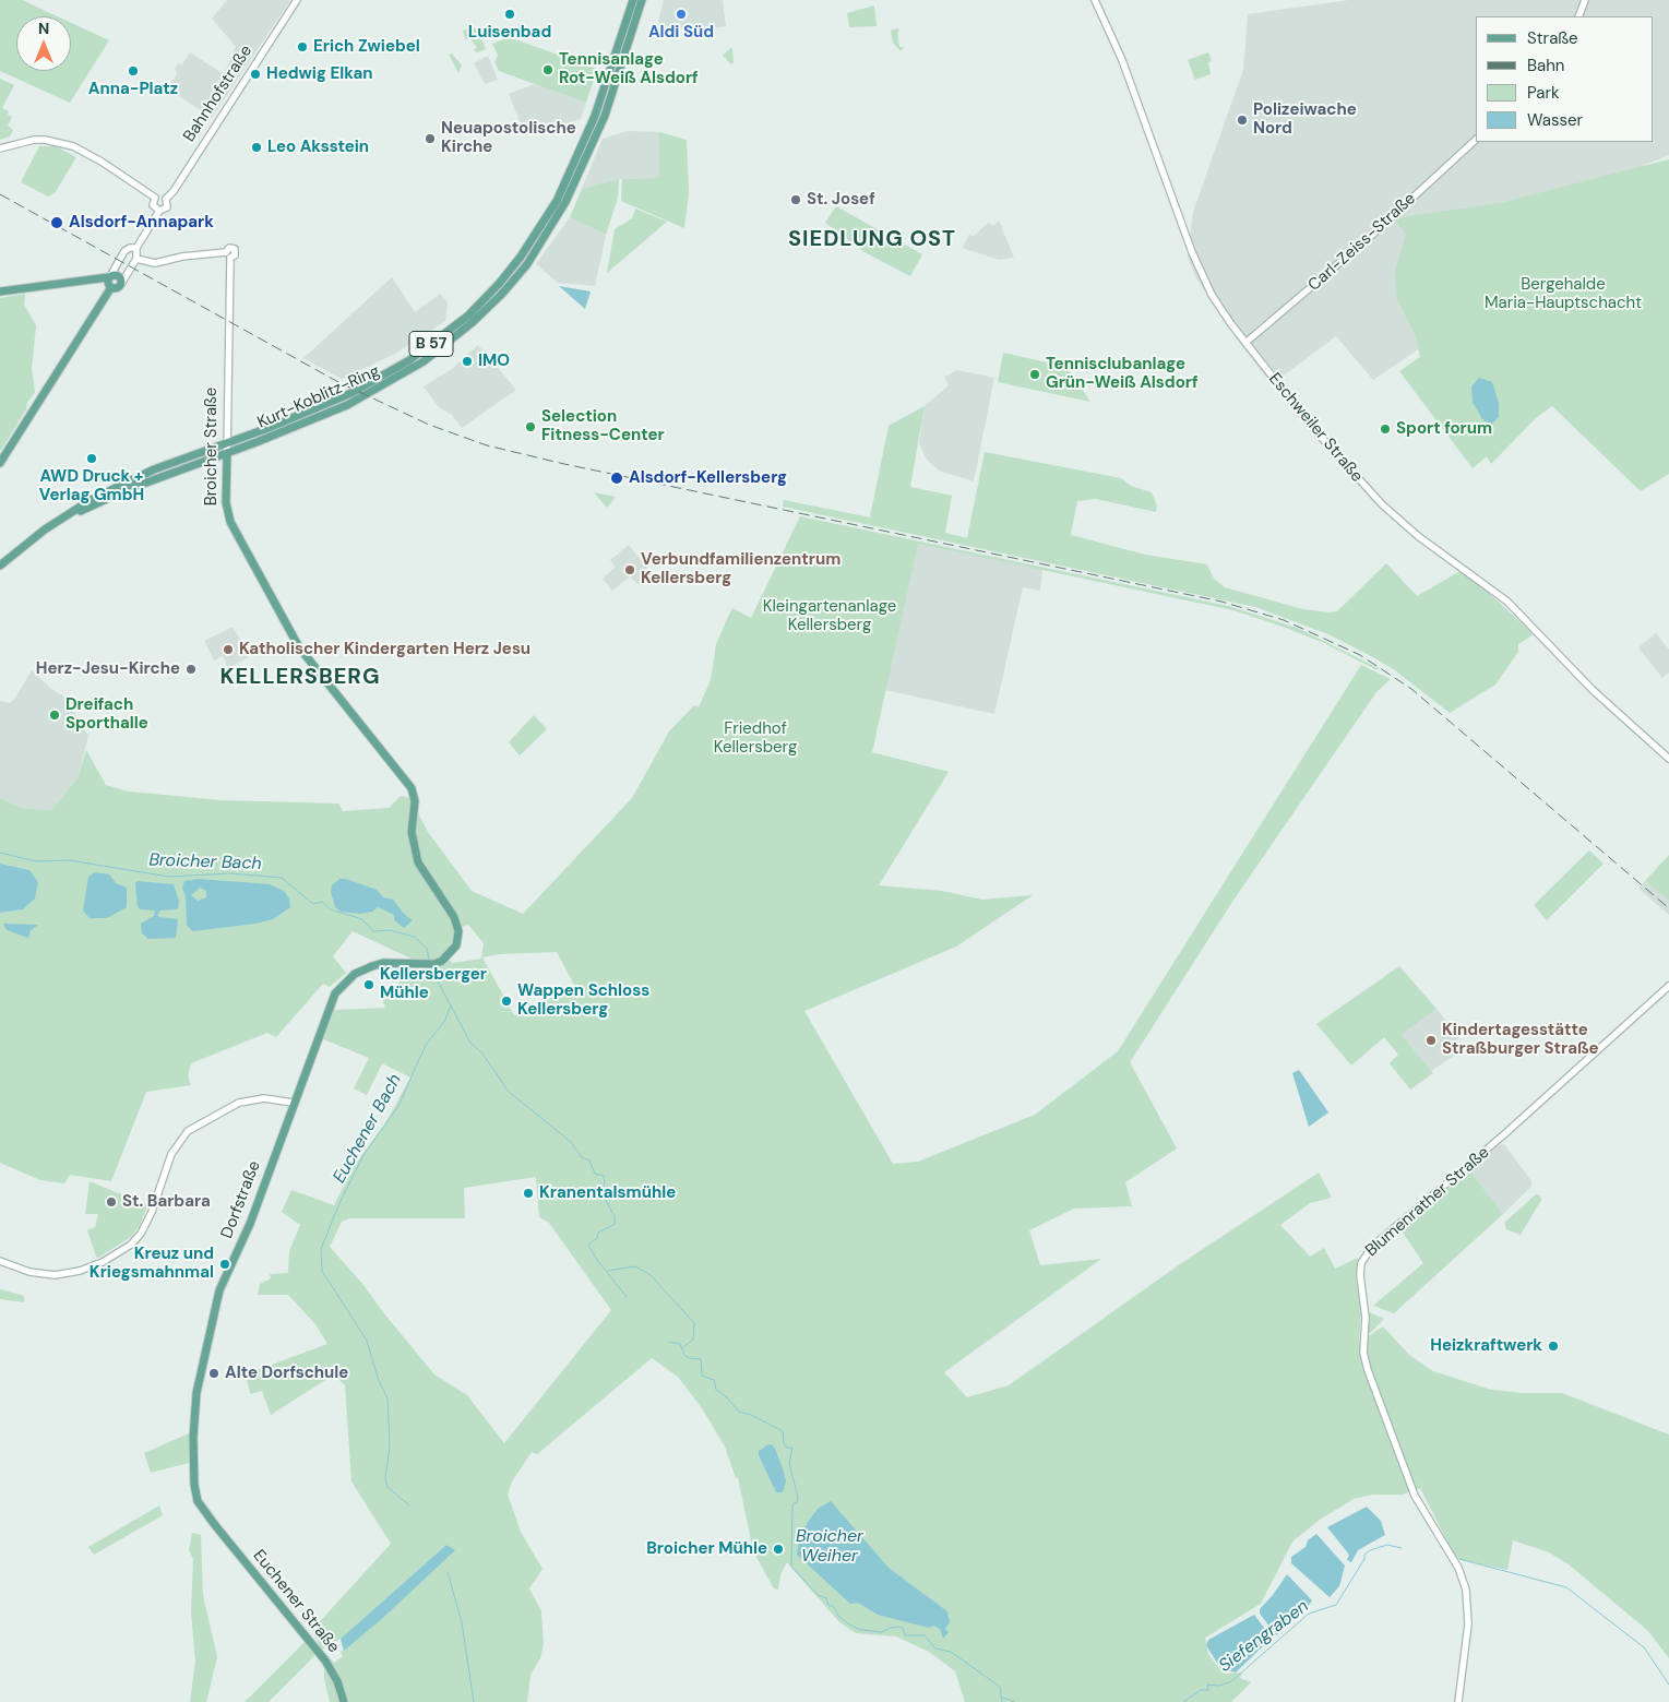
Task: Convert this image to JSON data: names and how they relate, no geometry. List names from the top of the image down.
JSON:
{
  "streets": {
    "main road": [
      "B 57",
      "Kurt-Koblitz-Ring",
      "Broicher Straße",
      "Dorfstraße",
      "Euchener Straße"
    ],
    "street": [
      "Bahnhofstraße",
      "Carl-Zeiss-Straße",
      "Eschweiler Straße",
      "Blumenrather Straße"
    ]
  },
  "crossings": [
    ["Carl-Zeiss-Straße", "Eschweiler Straße"],
    ["Kurt-Koblitz-Ring", "Broicher Straße"],
    ["Broicher Straße", "Dorfstraße"],
    ["Dorfstraße", "Euchener Straße"]
  ],
  "districts": ["SIEDLUNG OST", "KELLERSBERG"],
  "water": [
    "Broicher Bach",
    "Euchener Bach",
    "Broicher Weiher",
    "Siefengraben"
  ],
  "parks": ["Bergehalde Maria-Hauptschacht", "Kleingartenanlage Kellersberg", "Friedhof Kellersberg"],
  "places": [
    "Luisenbad",
    "Aldi Süd",
    "Erich Zwiebel",
    "Tennisanlage Rot-Weiß Alsdorf",
    "Anna-Platz",
    "Hedwig Elkan",
    "Polizeiwache Nord",
    "Neuapostolische Kirche",
    "Leo Aksstein",
    "St. Josef",
    "Alsdorf-Annapark",
    "IMO",
    "Tennisclubanlage Grün-Weiß Alsdorf",
    "Selection Fitness-Center",
    "Sport forum",
    "AWD Druck + Verlag GmbH",
    "Alsdorf-Kellersberg",
    "Verbundfamilienzentrum Kellersberg",
    "Katholischer Kindergarten Herz Jesu",
    "Herz-Jesu-Kirche",
    "Dreifach Sporthalle",
    "Kellersberger Mühle",
    "Wappen Schloss Kellersberg",
    "Kindertagesstätte Straßburger Straße",
    "Kranentalsmühle",
    "St. Barbara",
    "Kreuz und Kriegsmahnmal",
    "Heizkraftwerk",
    "Alte Dorfschule",
    "Broicher Mühle"
  ],
  "legend": [
    "Straße",
    "Bahn",
    "Park",
    "Wasser"
  ],
  "north": "top"
}
